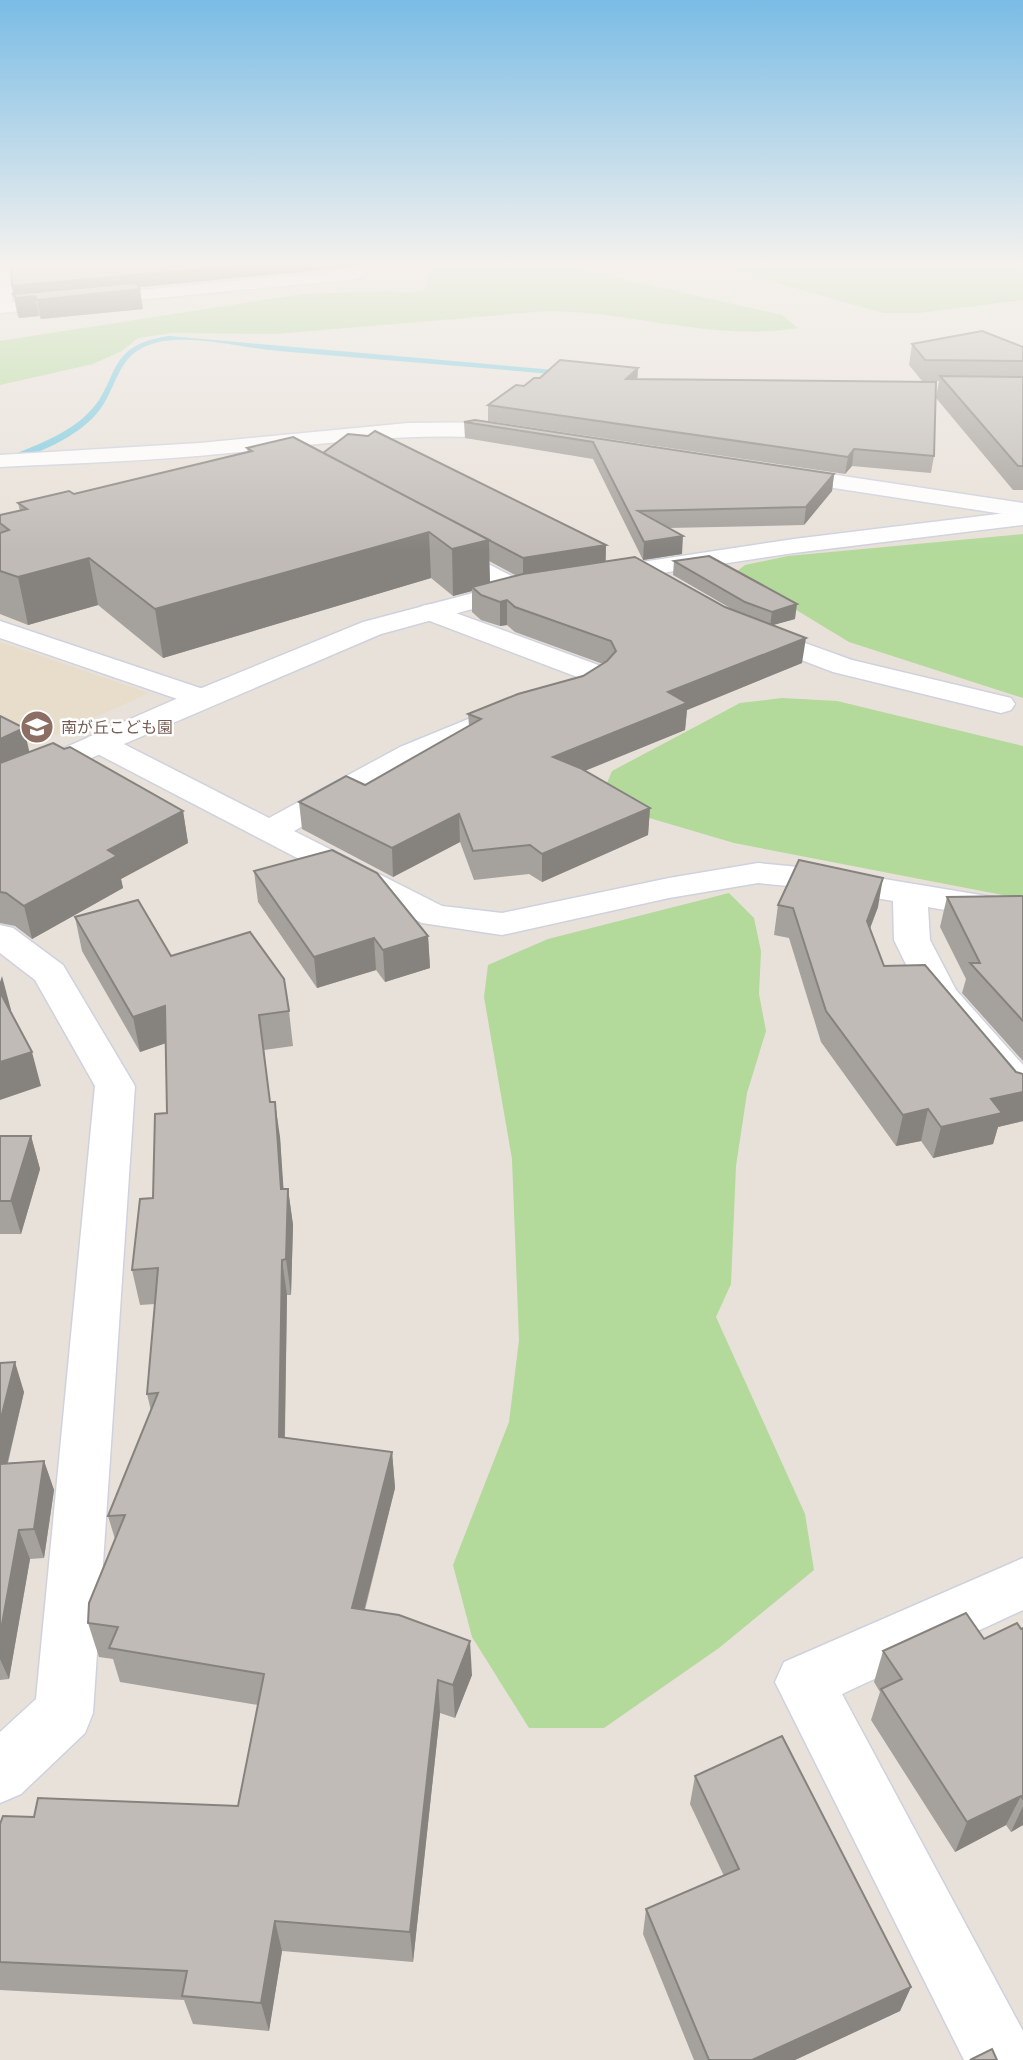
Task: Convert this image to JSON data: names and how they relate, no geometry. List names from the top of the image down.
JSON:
{
  "places": {
    "school or university": ["南が丘こども園"]
  }
}
